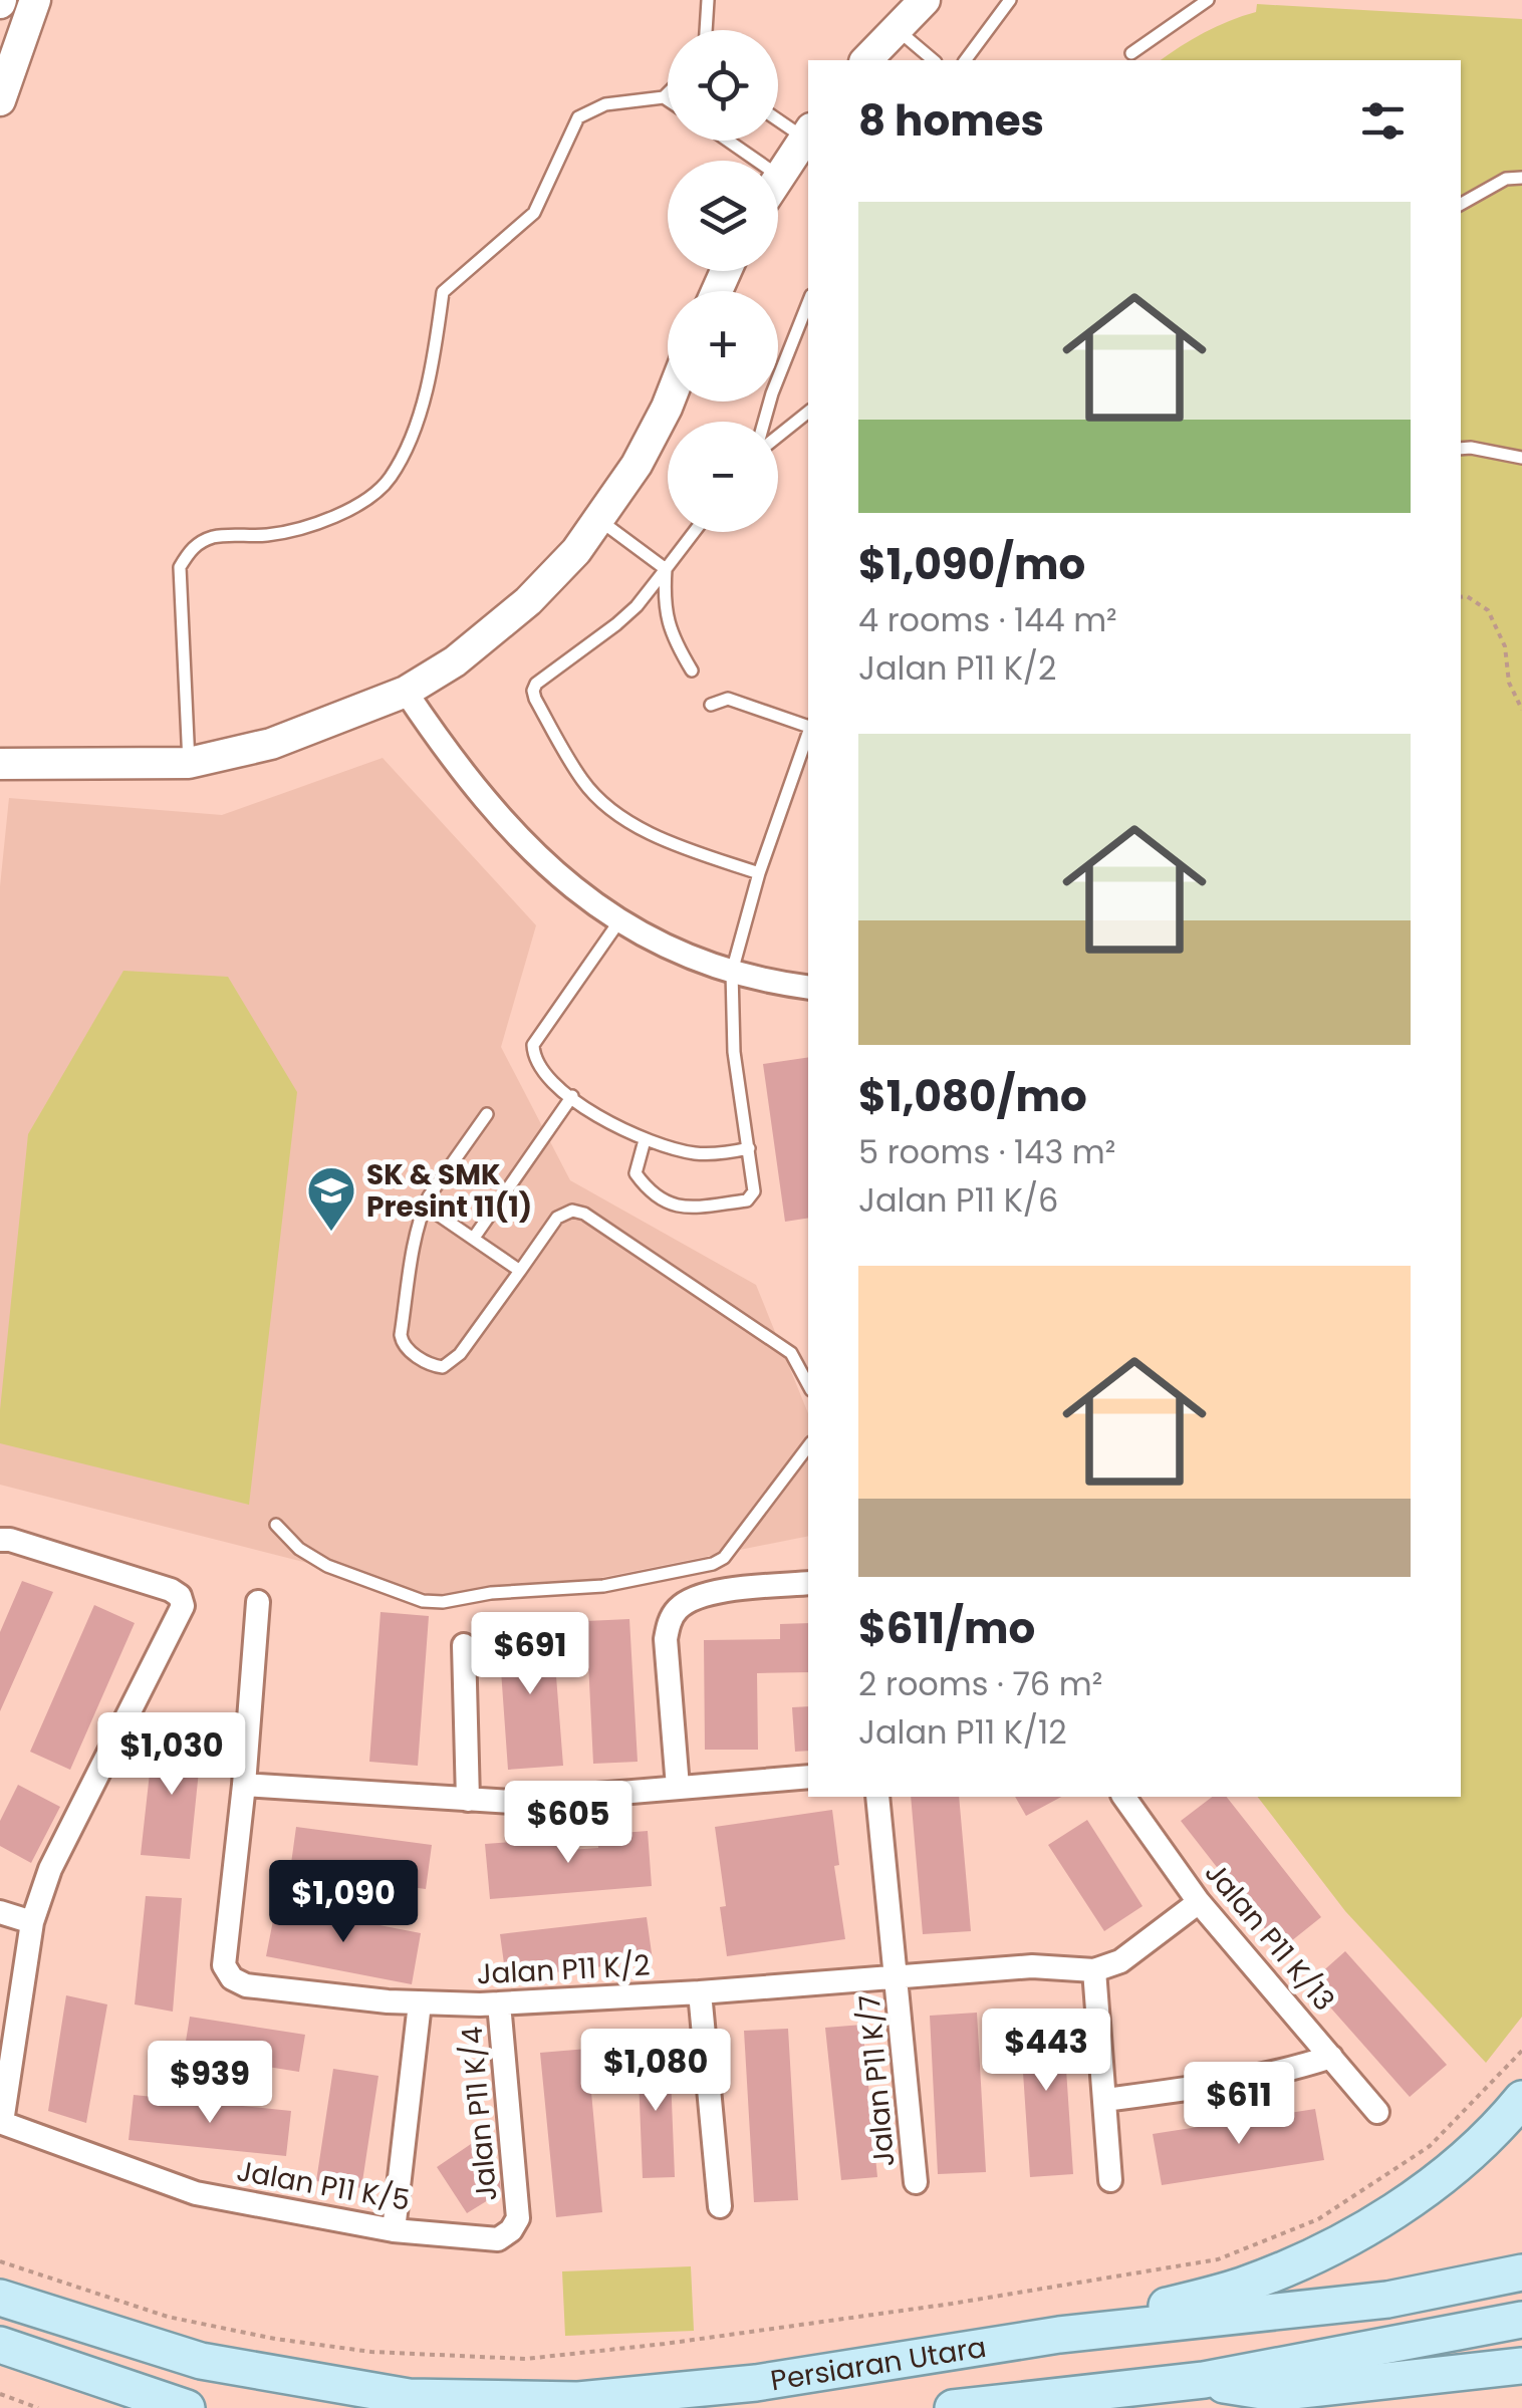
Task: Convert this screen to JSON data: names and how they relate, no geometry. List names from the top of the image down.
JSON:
{
  "streets": {
    "main road": ["Persiaran Utara"],
    "street": [
      "Jalan P11 K/13",
      "Jalan P11 K/2",
      "Jalan P11 K/7",
      "Jalan P11 K/4",
      "Jalan P11 K/5"
    ]
  },
  "crossings": [
    ["Jalan P11 K/2", "Jalan P11 K/7"],
    ["Jalan P11 K/2", "Jalan P11 K/4"],
    ["Jalan P11 K/4", "Jalan P11 K/5"]
  ],
  "places": {
    "school or university": ["SK & SMK Presint 11(1)"]
  },
  "page": {
    "map_buttons": ["+", "−"],
    "heading": "8 homes",
    "list": [
      {
        "name": "$1,090/mo",
        "note": "4 rooms · 144 m² · Jalan P11 K/2"
      },
      {
        "name": "$1,080/mo",
        "note": "5 rooms · 143 m² · Jalan P11 K/6"
      },
      {
        "name": "$611/mo",
        "note": "2 rooms · 76 m² · Jalan P11 K/12"
      }
    ],
    "price": [
      "$691",
      "$1,030",
      "$605",
      "$1,090",
      "$443",
      "$1,080",
      "$939",
      "$611"
    ]
  }
}
